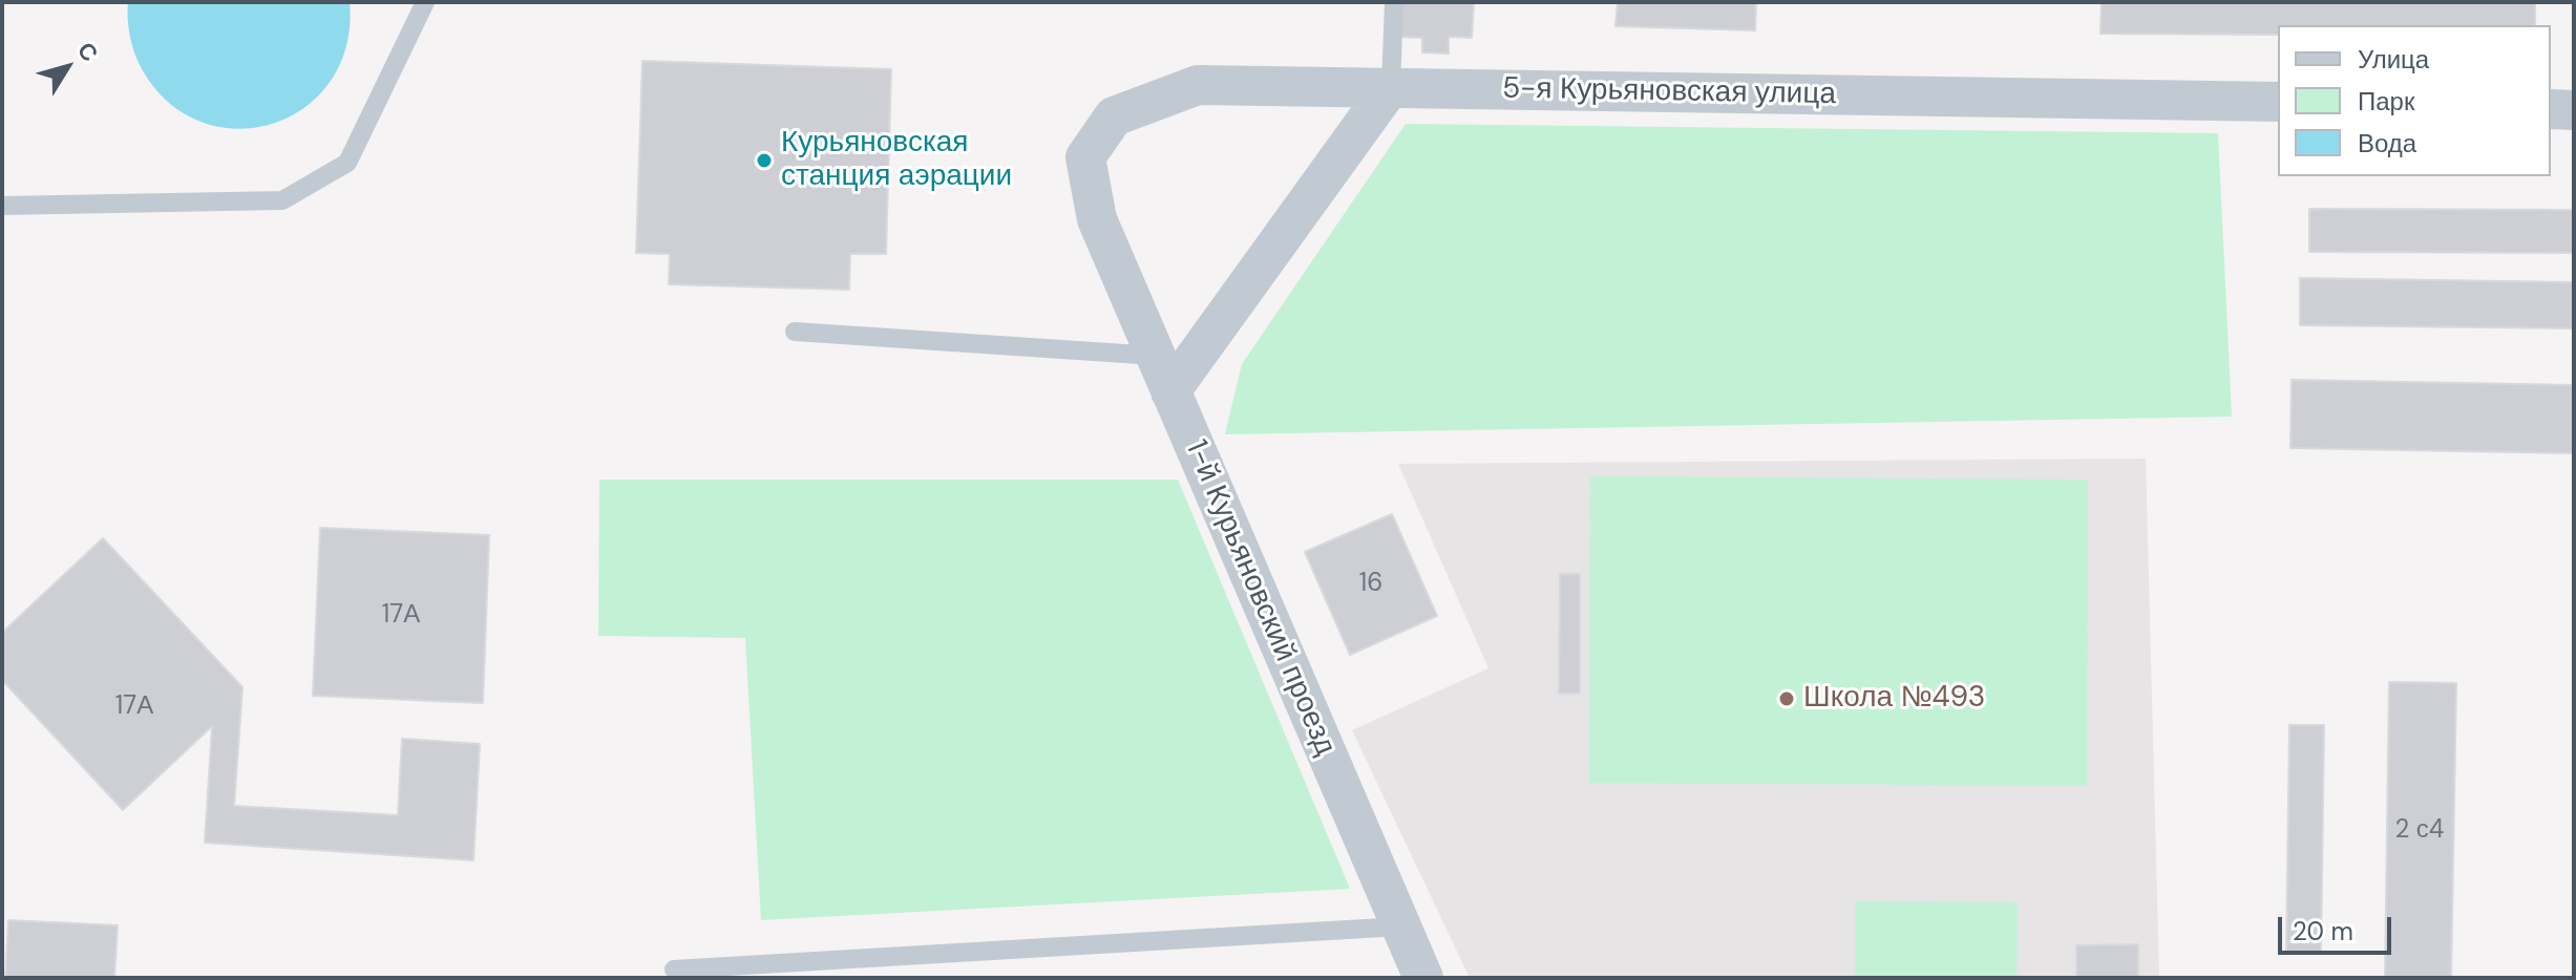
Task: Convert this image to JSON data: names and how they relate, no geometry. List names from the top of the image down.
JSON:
{
  "streets": {
    "street": ["5-я Курьяновская улица", "1-й Курьяновский проезд"]
  },
  "crossings": [
    ["5-я Курьяновская улица", "1-й Курьяновский проезд"]
  ],
  "places": ["Курьяновская станция аэрации", "Школа №493"],
  "house_numbers": [
    "16",
    "17А",
    "17А",
    "2 с4"
  ],
  "legend": ["Улица", "Парк", "Вода"],
  "scale_bar": "20 m",
  "north": "top right"
}
